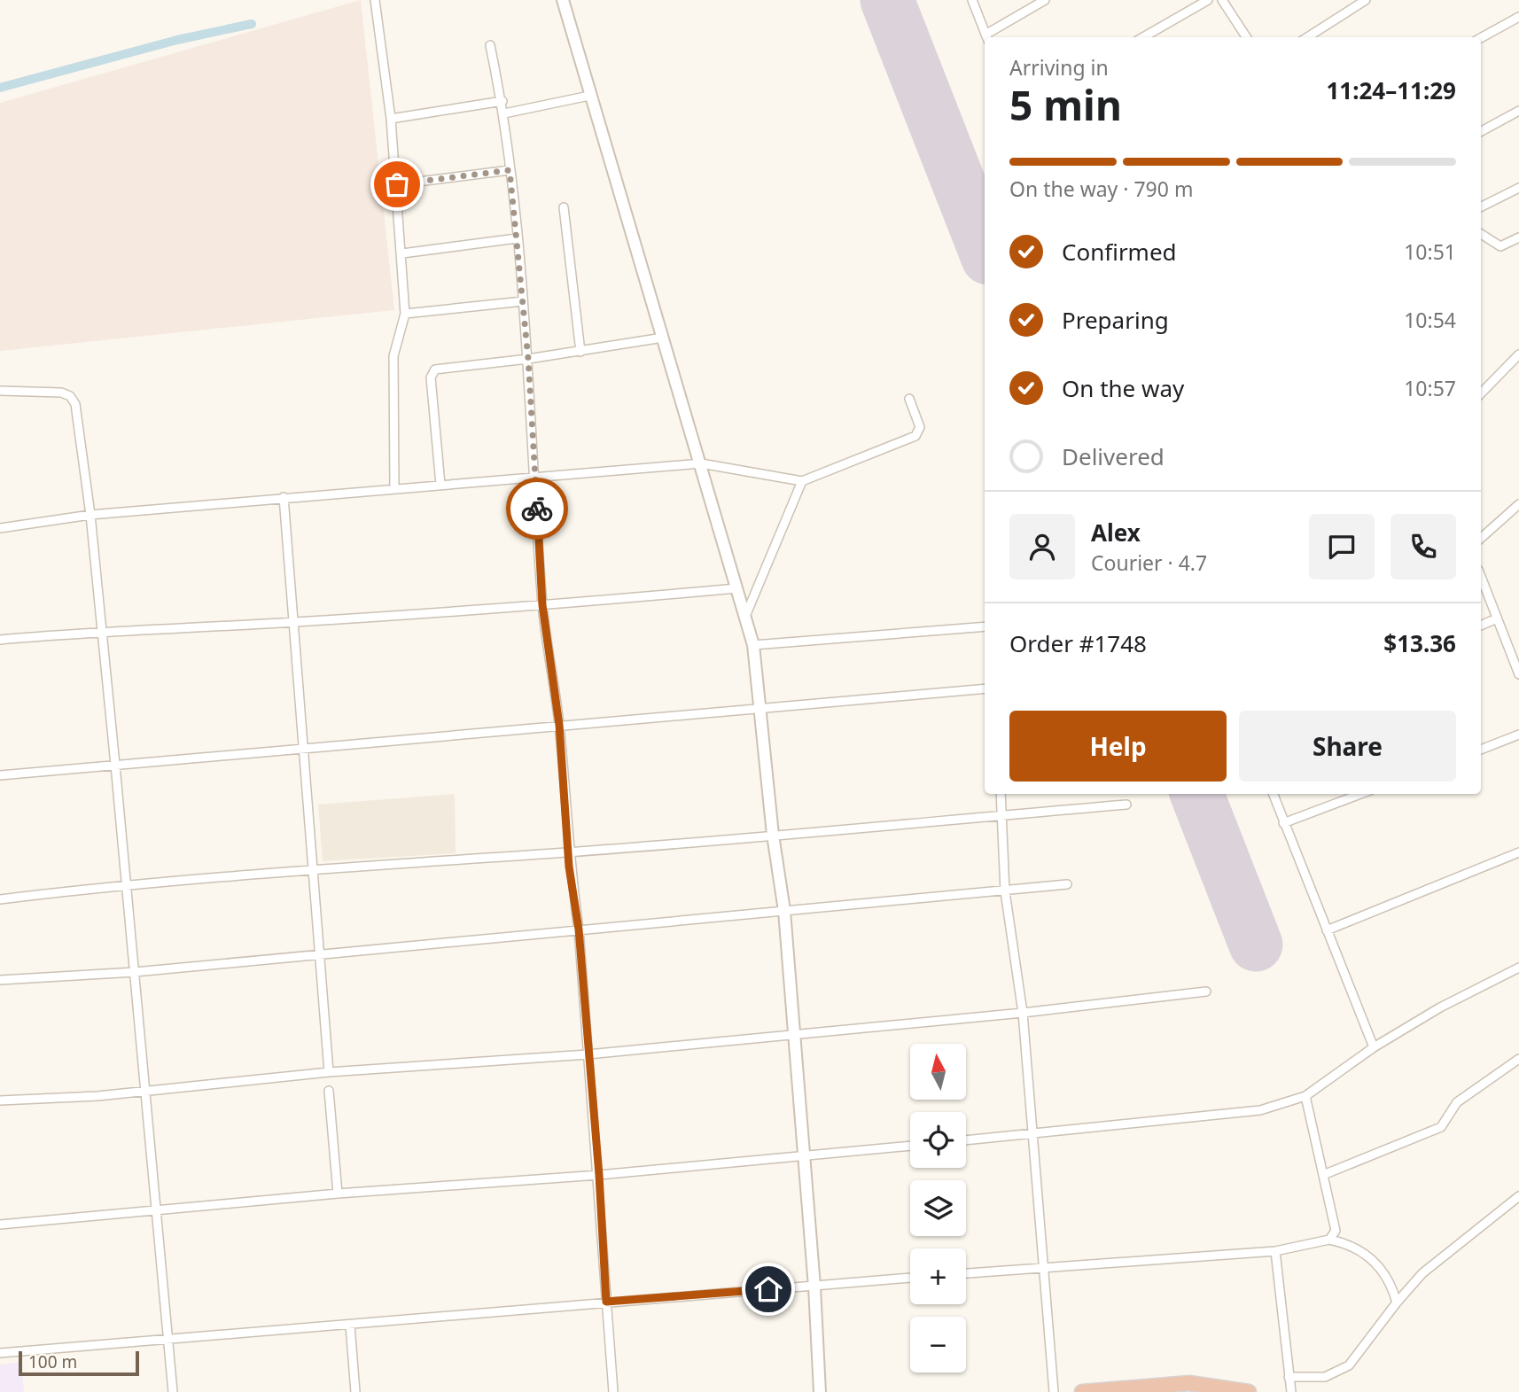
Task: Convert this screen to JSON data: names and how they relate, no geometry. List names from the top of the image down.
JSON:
{
  "scale_bar": "100 m",
  "north": "top",
  "page": {
    "heading": ["5 min", "Arriving in", "11:24–11:29"],
    "panel": [
      "Alex",
      "Courier · 4.7",
      "Order #1748",
      "$13.36"
    ],
    "bar": "On the way · 790 m",
    "list": [
      ["Confirmed", "10:51"],
      ["Preparing", "10:54"],
      ["On the way", "10:57"],
      "Delivered"
    ],
    "buttons": ["Help", "Share"],
    "map_buttons": ["+", "−"],
    "scale": "100 m"
  }
}
